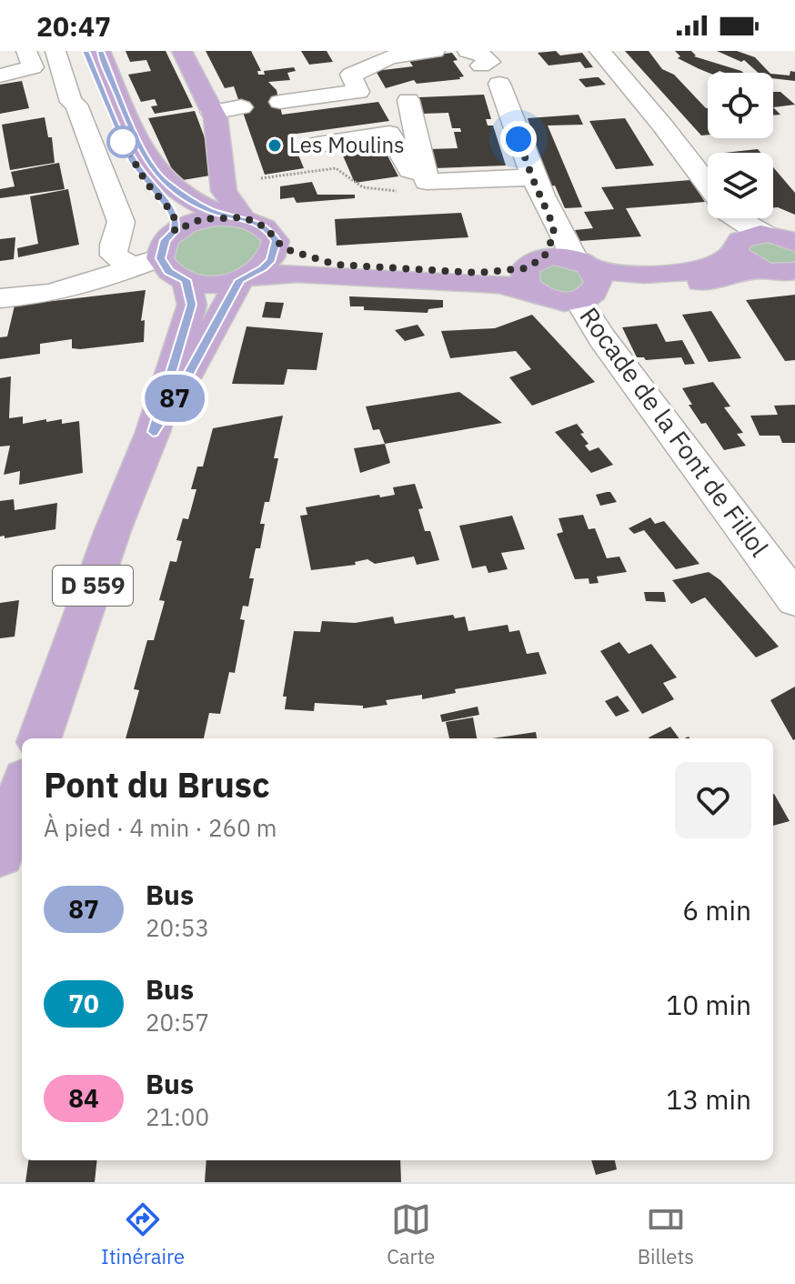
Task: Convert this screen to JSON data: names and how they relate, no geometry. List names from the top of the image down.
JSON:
{
  "streets": {
    "main road": ["D 559"],
    "street": ["Rocade de la Font de Fillol"]
  },
  "places": ["Les Moulins"],
  "lines": ["bus line 87"],
  "page": {
    "status": "20:47",
    "on_map": "87",
    "heading": ["Pont du Brusc", "À pied · 4 min · 260 m"],
    "list": [
      {
        "mark": "87",
        "name": "Bus",
        "note": "20:53",
        "value": "6 min"
      },
      {
        "mark": "70",
        "name": "Bus",
        "note": "20:57",
        "value": "10 min"
      },
      {
        "mark": "84",
        "name": "Bus",
        "note": "21:00",
        "value": "13 min"
      }
    ],
    "tabs": ["Itinéraire", "Carte", "Billets"]
  }
}
